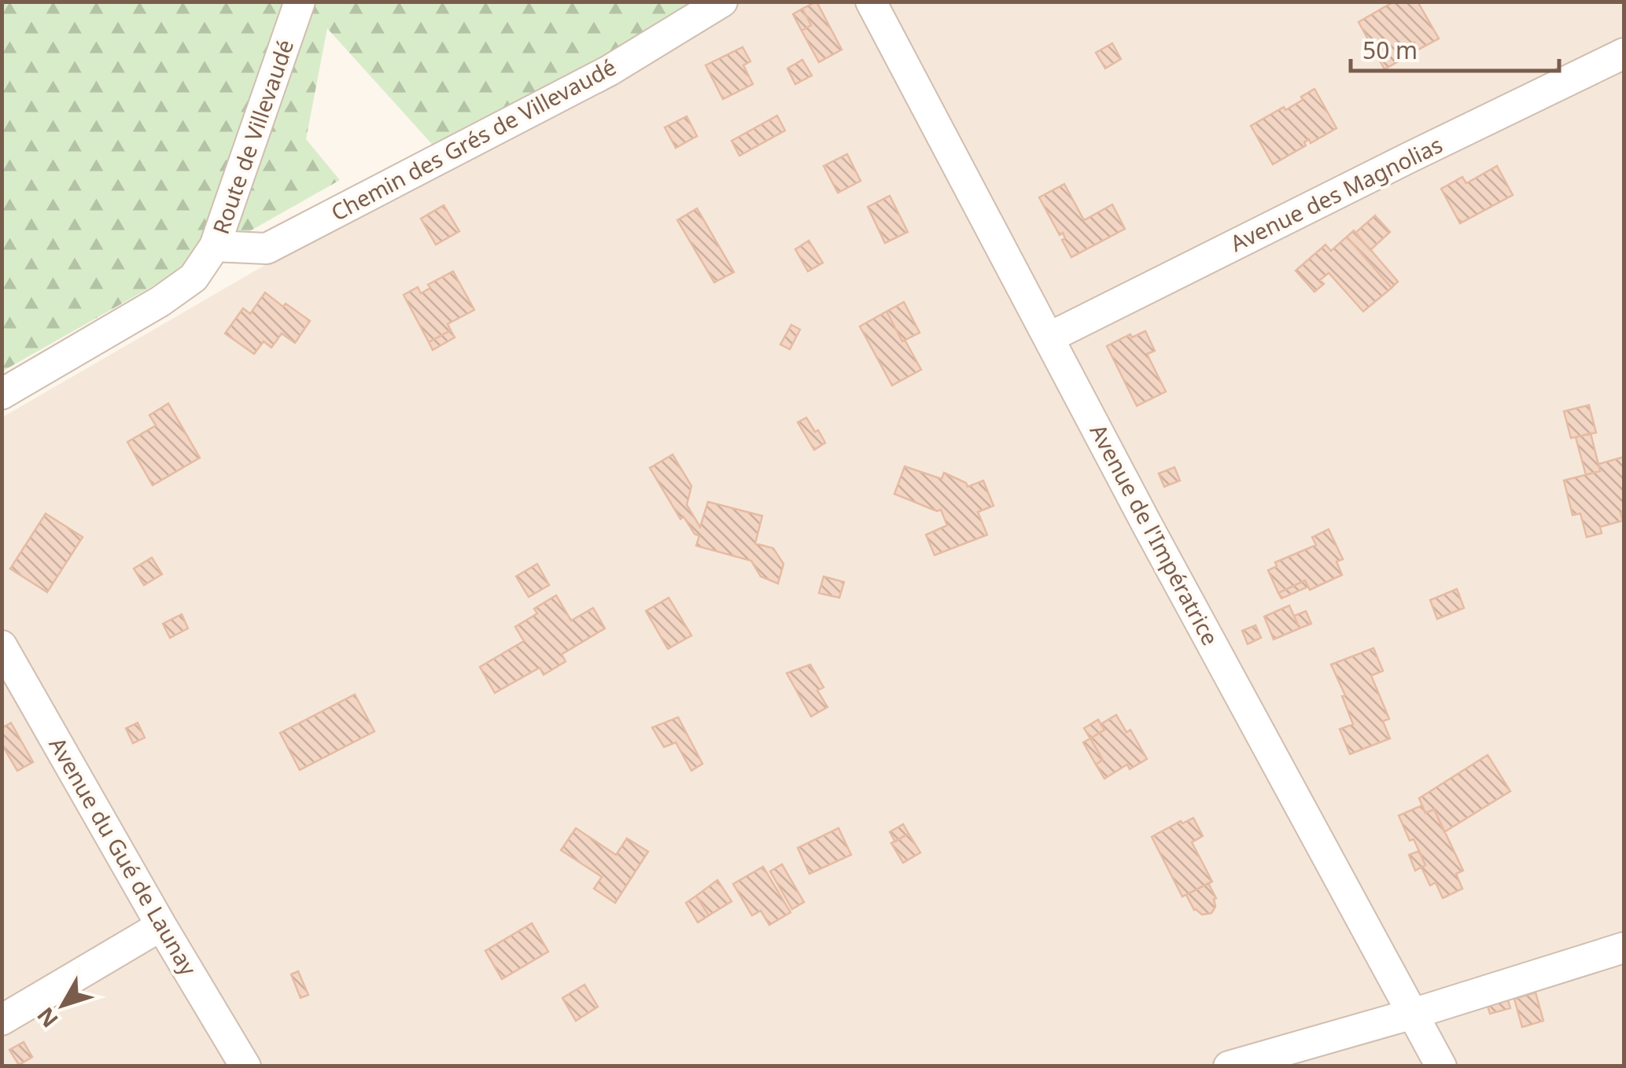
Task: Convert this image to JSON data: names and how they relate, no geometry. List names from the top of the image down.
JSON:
{
  "streets": {
    "street": [
      "Route de Villevaudé",
      "Chemin des Grés de Villevaudé",
      "Avenue des Magnolias",
      "Avenue de l'Impératrice",
      "Avenue du Gué de Launay"
    ]
  },
  "crossings": [
    ["Route de Villevaudé", "Chemin des Grés de Villevaudé"],
    ["Avenue des Magnolias", "Avenue de l'Impératrice"]
  ],
  "scale_bar": "50 m",
  "north": "bottom left"
}
